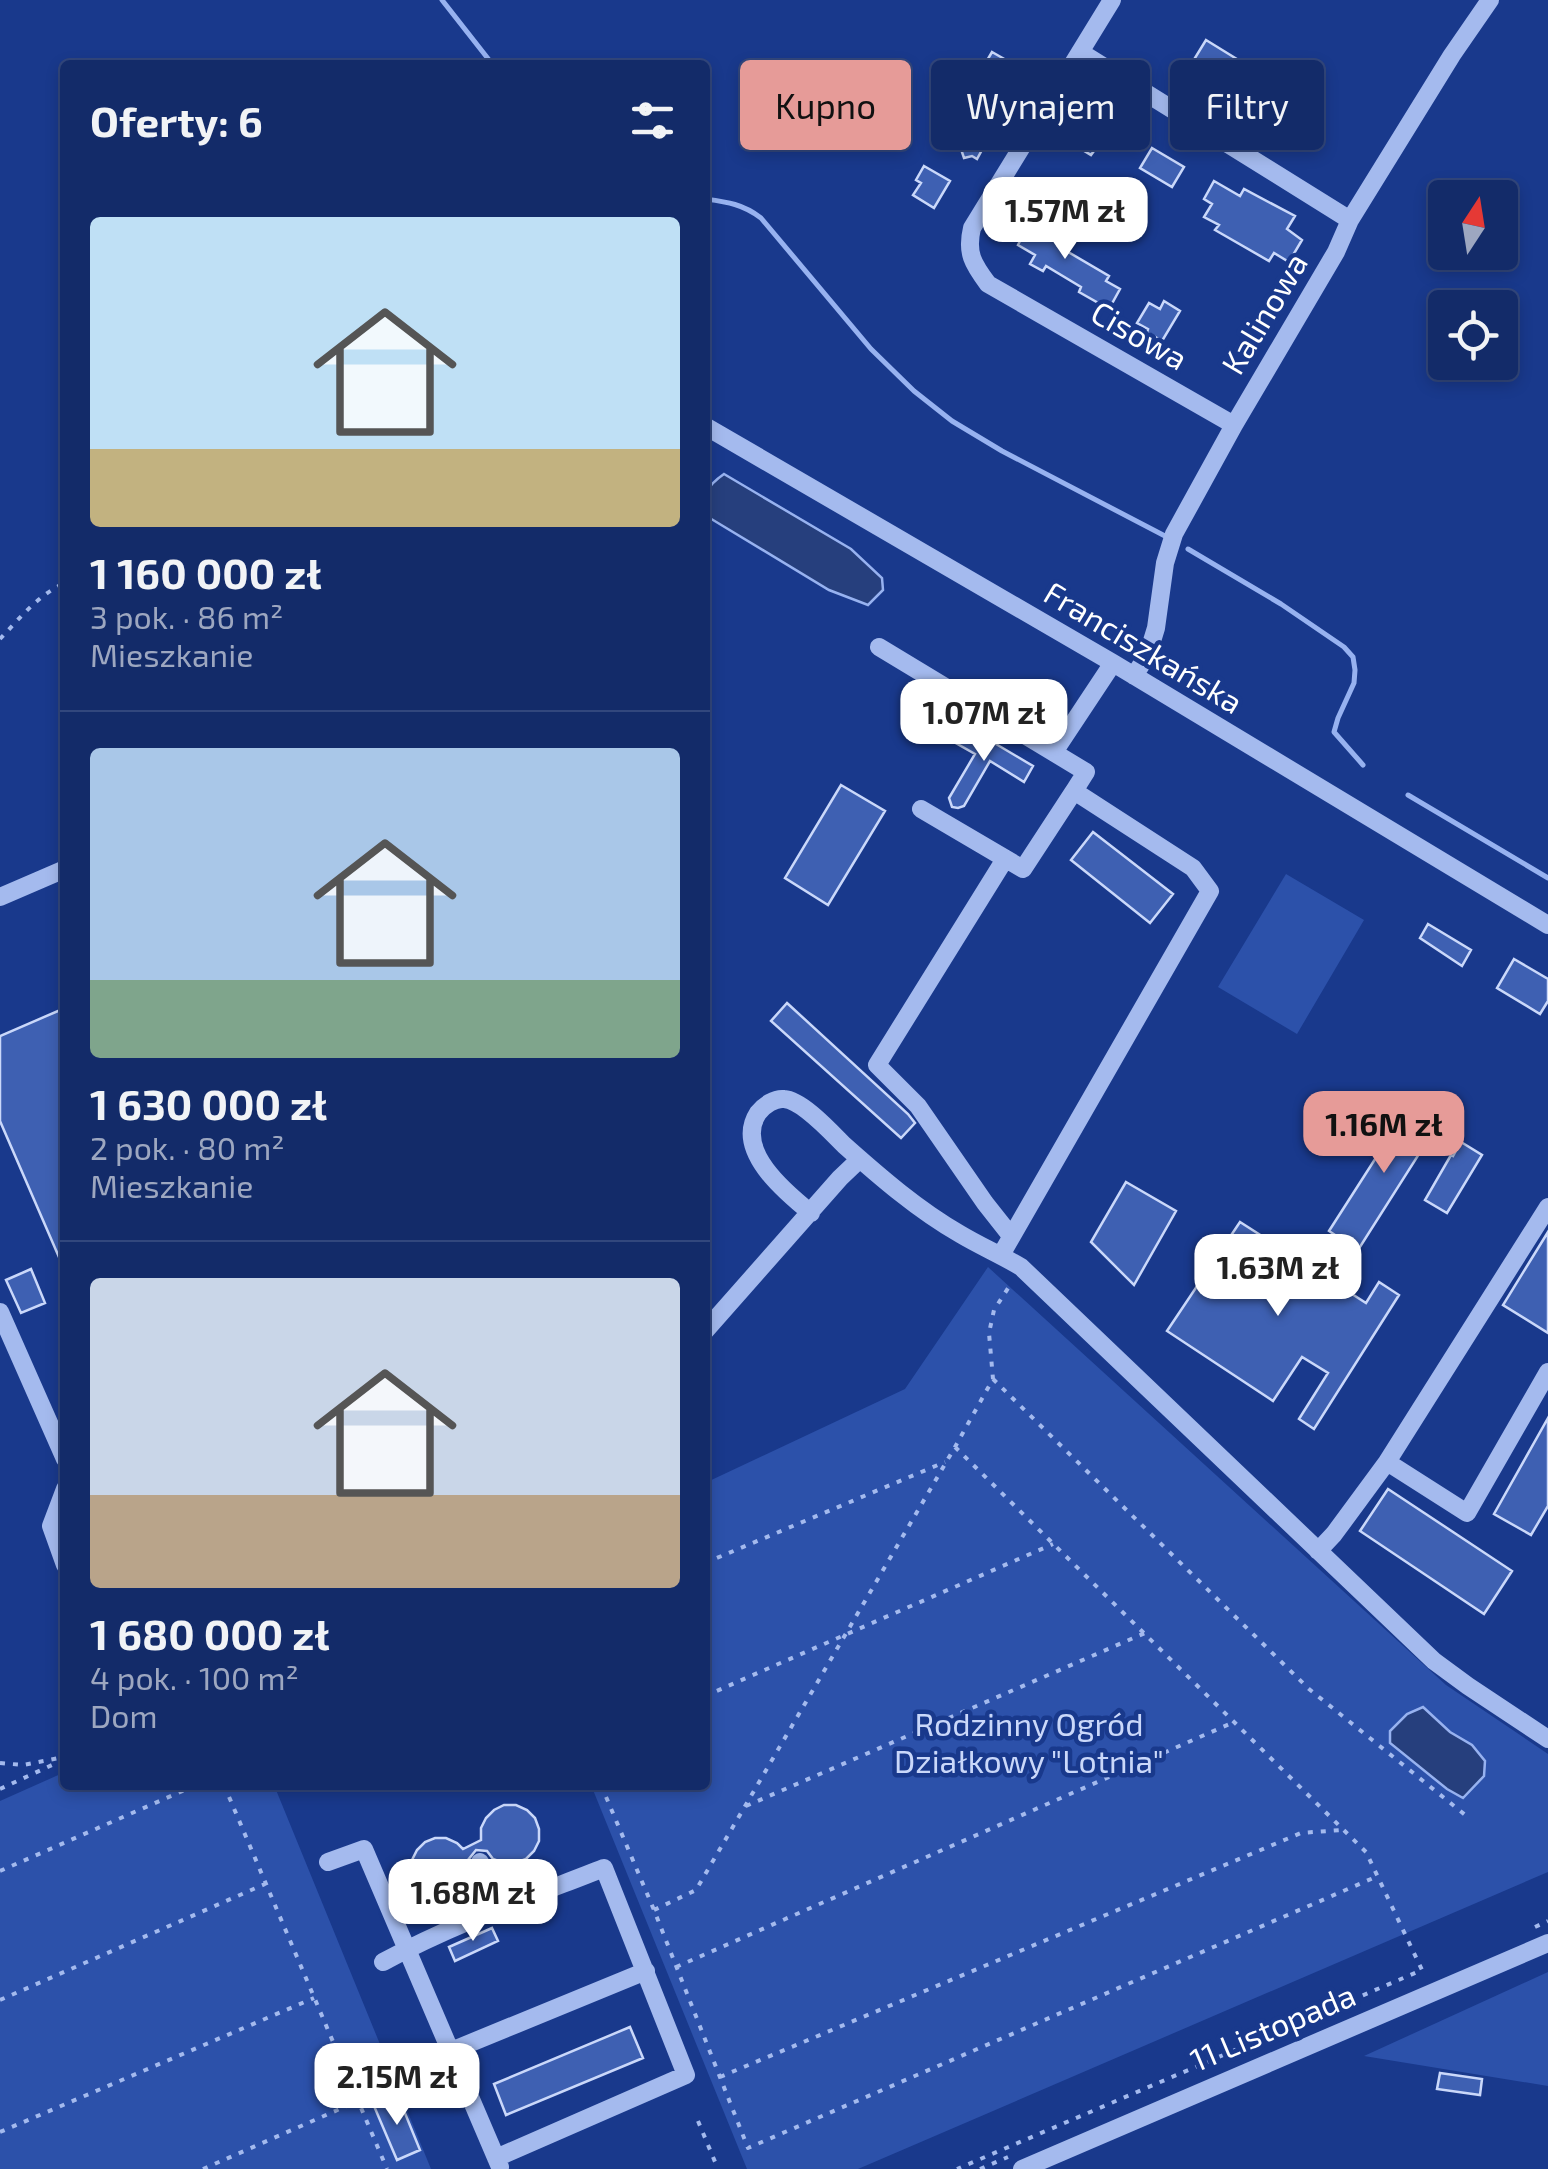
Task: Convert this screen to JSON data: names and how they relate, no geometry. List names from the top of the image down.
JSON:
{
  "streets": {
    "street": [
      "Kalinowa",
      "Cisowa",
      "Franciszkańska",
      "11 Listopada"
    ]
  },
  "crossings": [
    ["Kalinowa", "Cisowa"],
    ["Kalinowa", "Franciszkańska"]
  ],
  "parks": ["Rodzinny Ogród Działkowy \"Lotnia\""],
  "north": "top",
  "page": {
    "chip": ["Kupno", "Wynajem", "Filtry"],
    "heading": "Oferty: 6",
    "price": [
      "1.57M zł",
      "1.07M zł",
      "1.16M zł",
      "1.63M zł",
      "1.68M zł",
      "2.15M zł"
    ],
    "list": [
      {
        "name": "1 160 000 zł",
        "note": "3 pok. · 86 m² · Mieszkanie"
      },
      {
        "name": "1 630 000 zł",
        "note": "2 pok. · 80 m² · Mieszkanie"
      },
      {
        "name": "1 680 000 zł",
        "note": "4 pok. · 100 m² · Dom"
      }
    ]
  }
}
